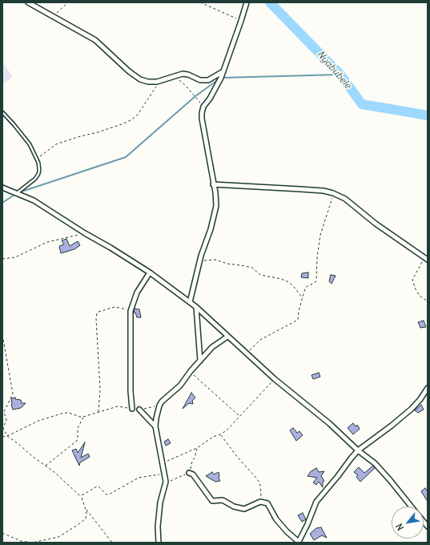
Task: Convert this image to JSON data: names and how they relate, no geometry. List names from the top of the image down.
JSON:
{
  "water": ["Nyabubele"],
  "north": "bottom left"
}
